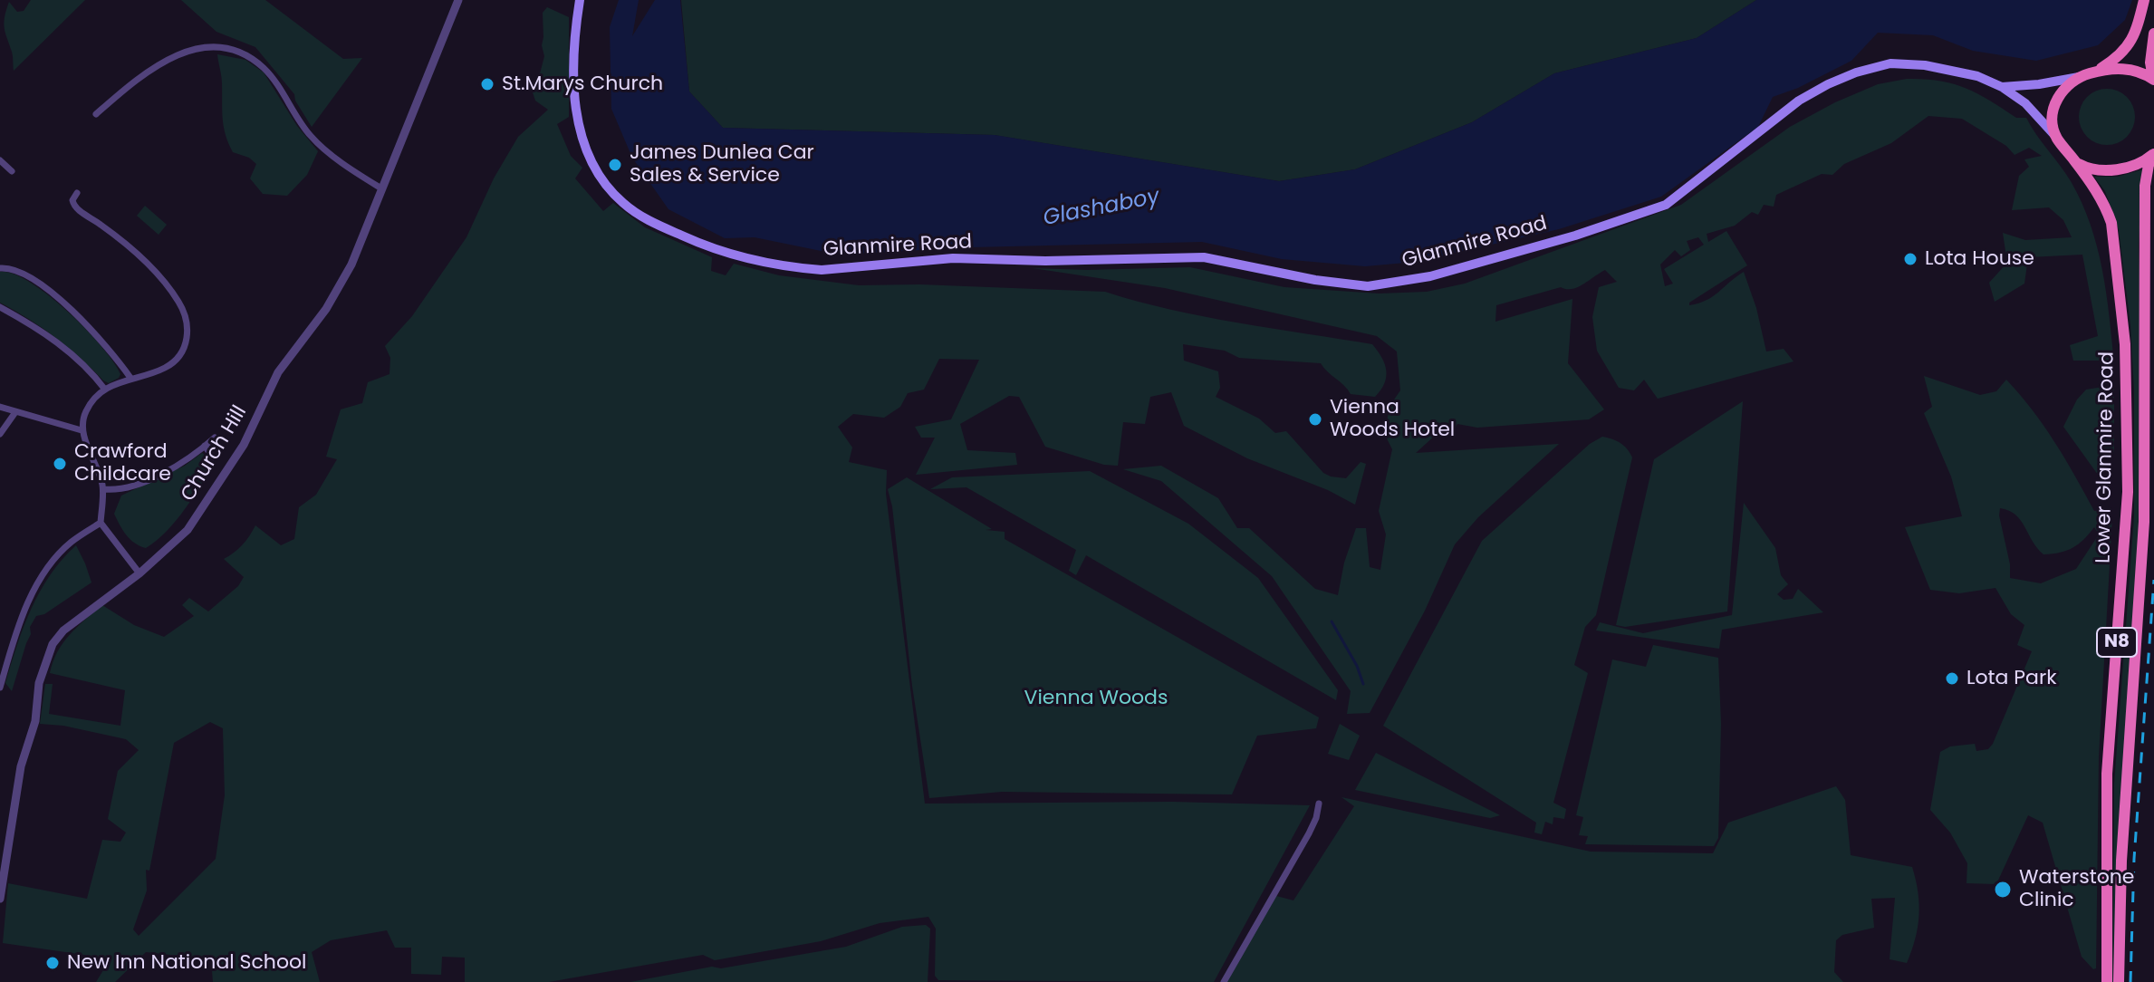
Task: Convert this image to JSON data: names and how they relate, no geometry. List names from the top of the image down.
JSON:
{
  "streets": {
    "highway": ["Lower Glanmire Road", "N8"],
    "main road": ["Glanmire Road"],
    "street": ["Church Hill"]
  },
  "crossings": [
    ["Glanmire Road", "N8"],
    ["Lower Glanmire Road", "N8"]
  ],
  "water": ["Glashaboy"],
  "parks": ["Vienna Woods"],
  "places": [
    "St.Marys Church",
    "James Dunlea Car Sales & Service",
    "Lota House",
    "Vienna Woods Hotel",
    "Crawford Childcare",
    "Lota Park",
    "Waterstone Clinic",
    "New Inn National School"
  ]
}
